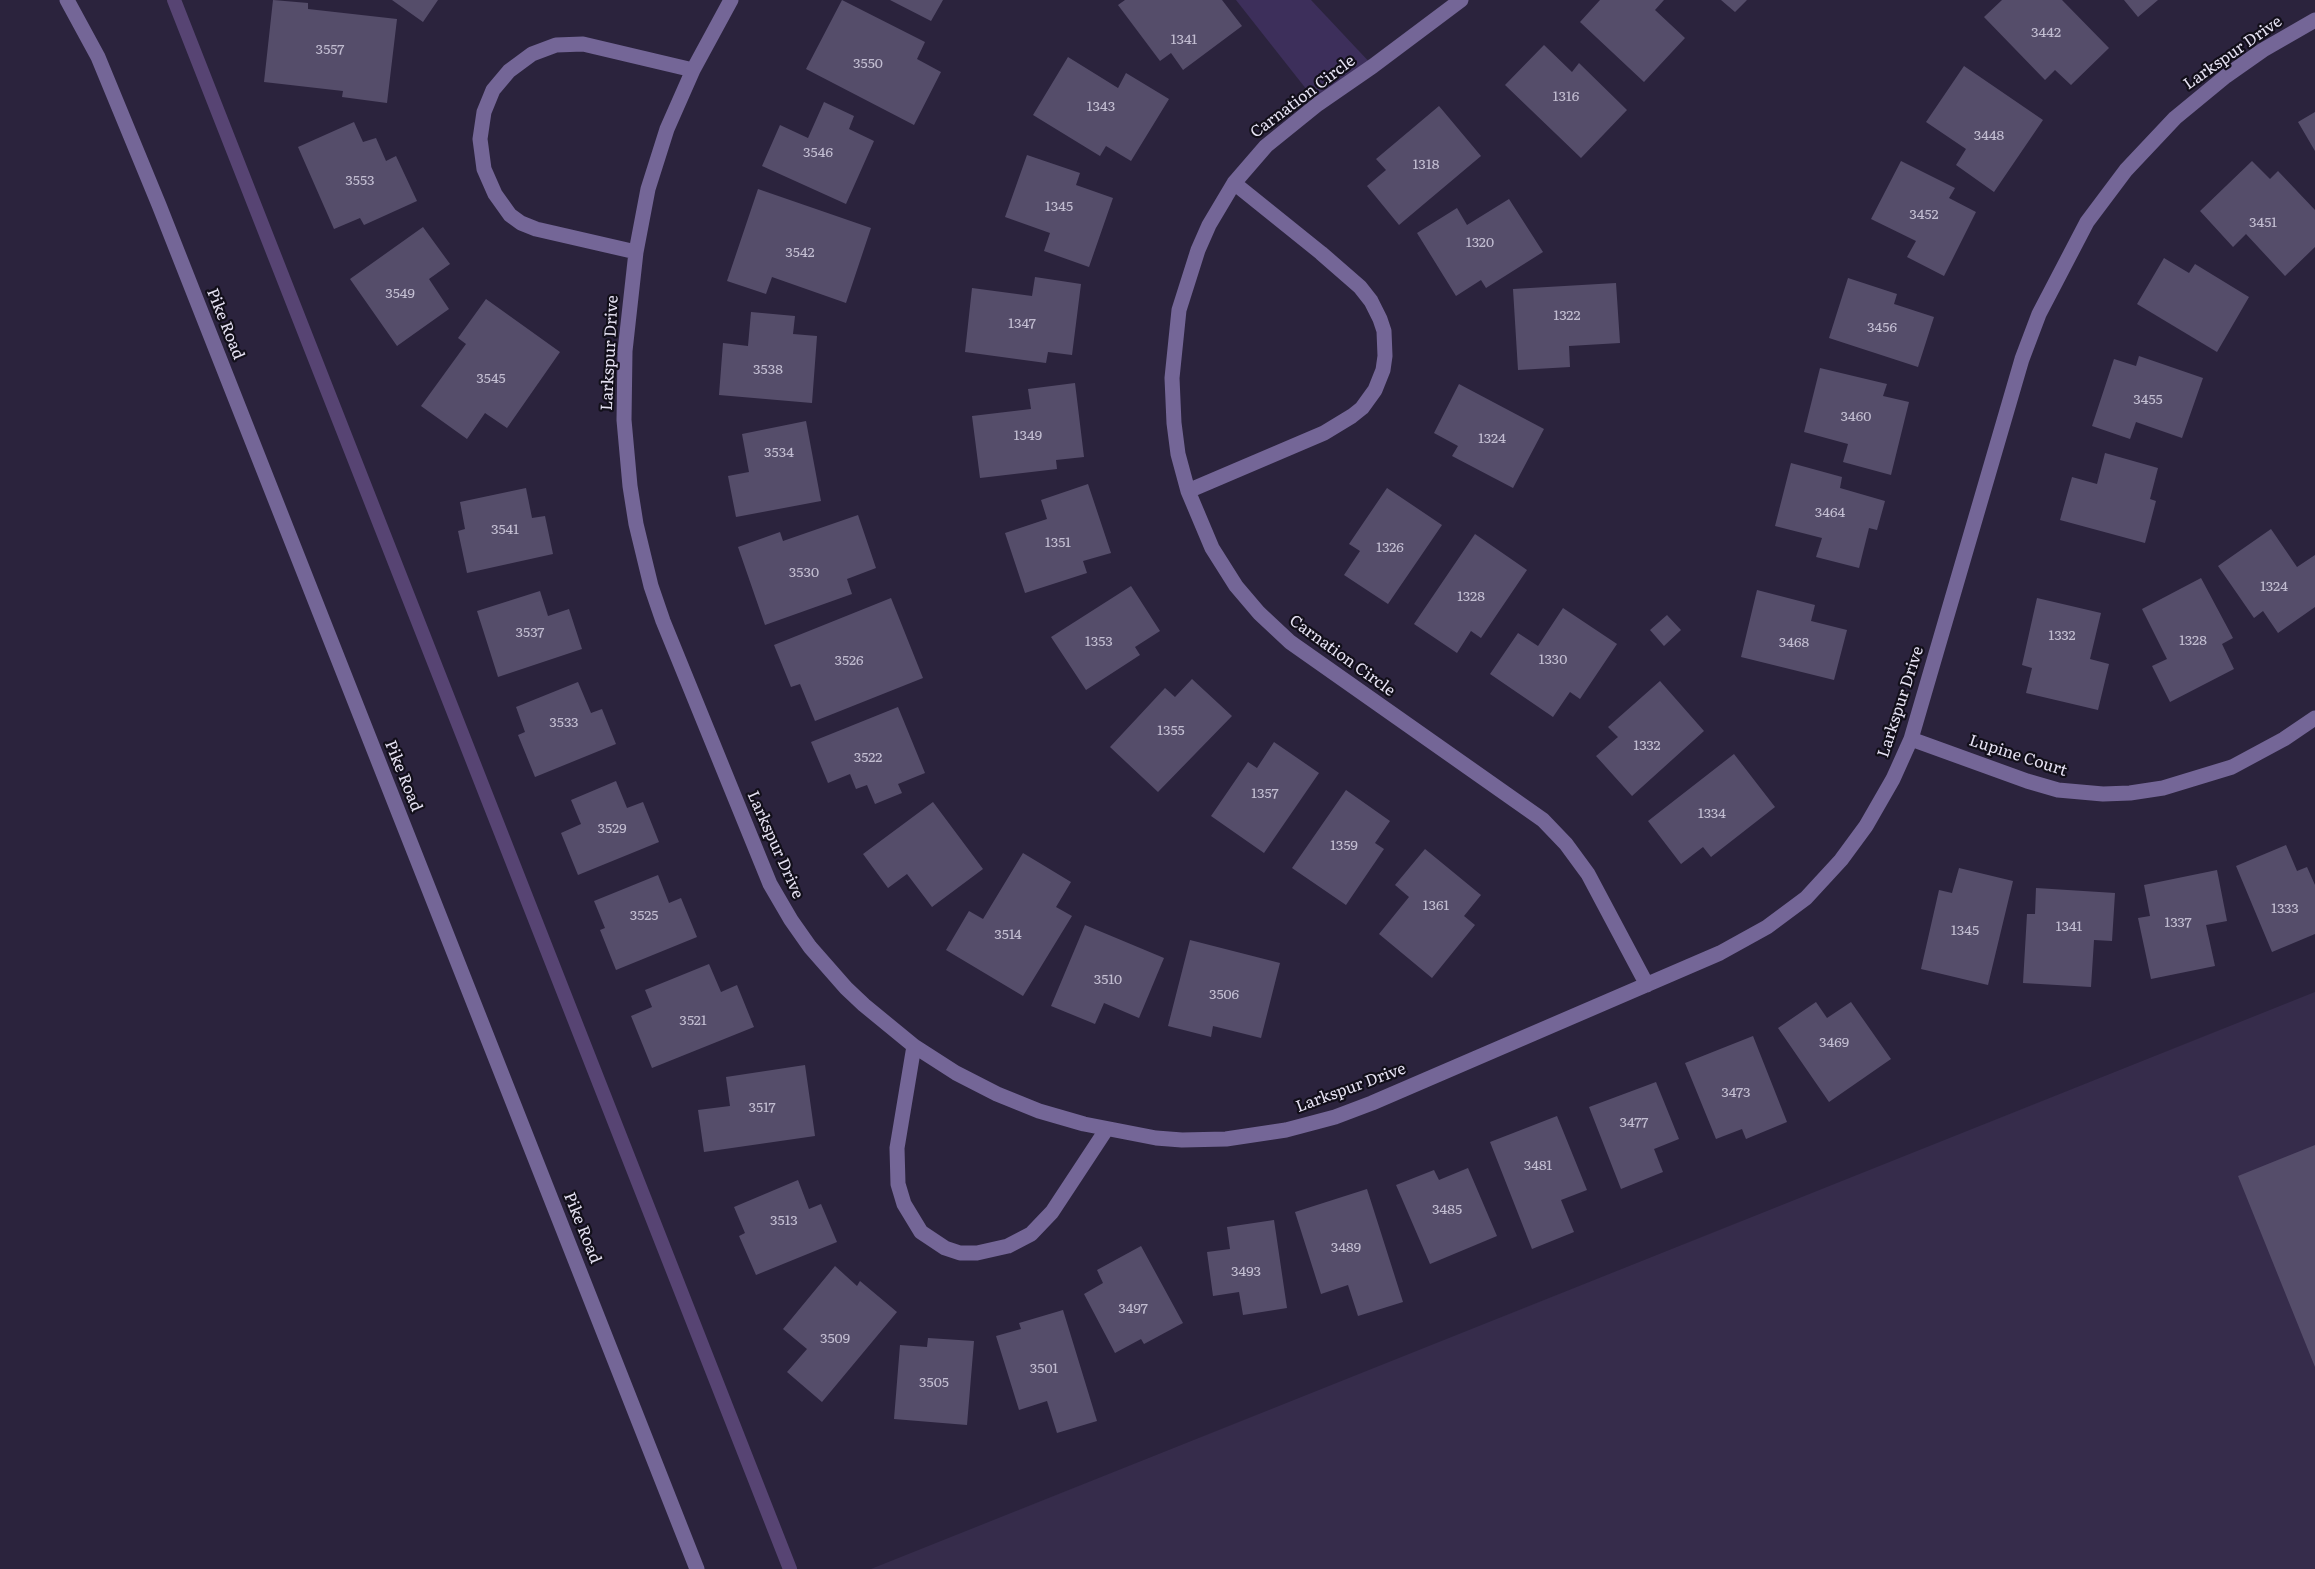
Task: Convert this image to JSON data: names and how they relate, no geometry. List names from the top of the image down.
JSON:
{
  "streets": {
    "street": [
      "Larkspur Drive",
      "Carnation Circle",
      "Pike Road",
      "Lupine Court"
    ]
  },
  "crossings": [
    ["Larkspur Drive", "Carnation Circle"],
    ["Larkspur Drive", "Lupine Court"]
  ],
  "house_numbers": [
    "3442",
    "1341",
    "3557",
    "3550",
    "1316",
    "1343",
    "3448",
    "3546",
    "1318",
    "3553",
    "1345",
    "3452",
    "3451",
    "1320",
    "3542",
    "3549",
    "1322",
    "1347",
    "3456",
    "3538",
    "3545",
    "3455",
    "3460",
    "1349",
    "1324",
    "3534",
    "3464",
    "3541",
    "1351",
    "1326",
    "3530",
    "1324",
    "1328",
    "3537",
    "1332",
    "1328",
    "1353",
    "3468",
    "1330",
    "3526",
    "3533",
    "1355",
    "1332",
    "3522",
    "1357",
    "1334",
    "3529",
    "1359",
    "1361",
    "1333",
    "3525",
    "1337",
    "1341",
    "1345",
    "3514",
    "3510",
    "3506",
    "3521",
    "3469",
    "3473",
    "3517",
    "3477",
    "3481",
    "3485",
    "3513",
    "3489",
    "3493",
    "3497",
    "3509",
    "3501",
    "3505"
  ]
}
